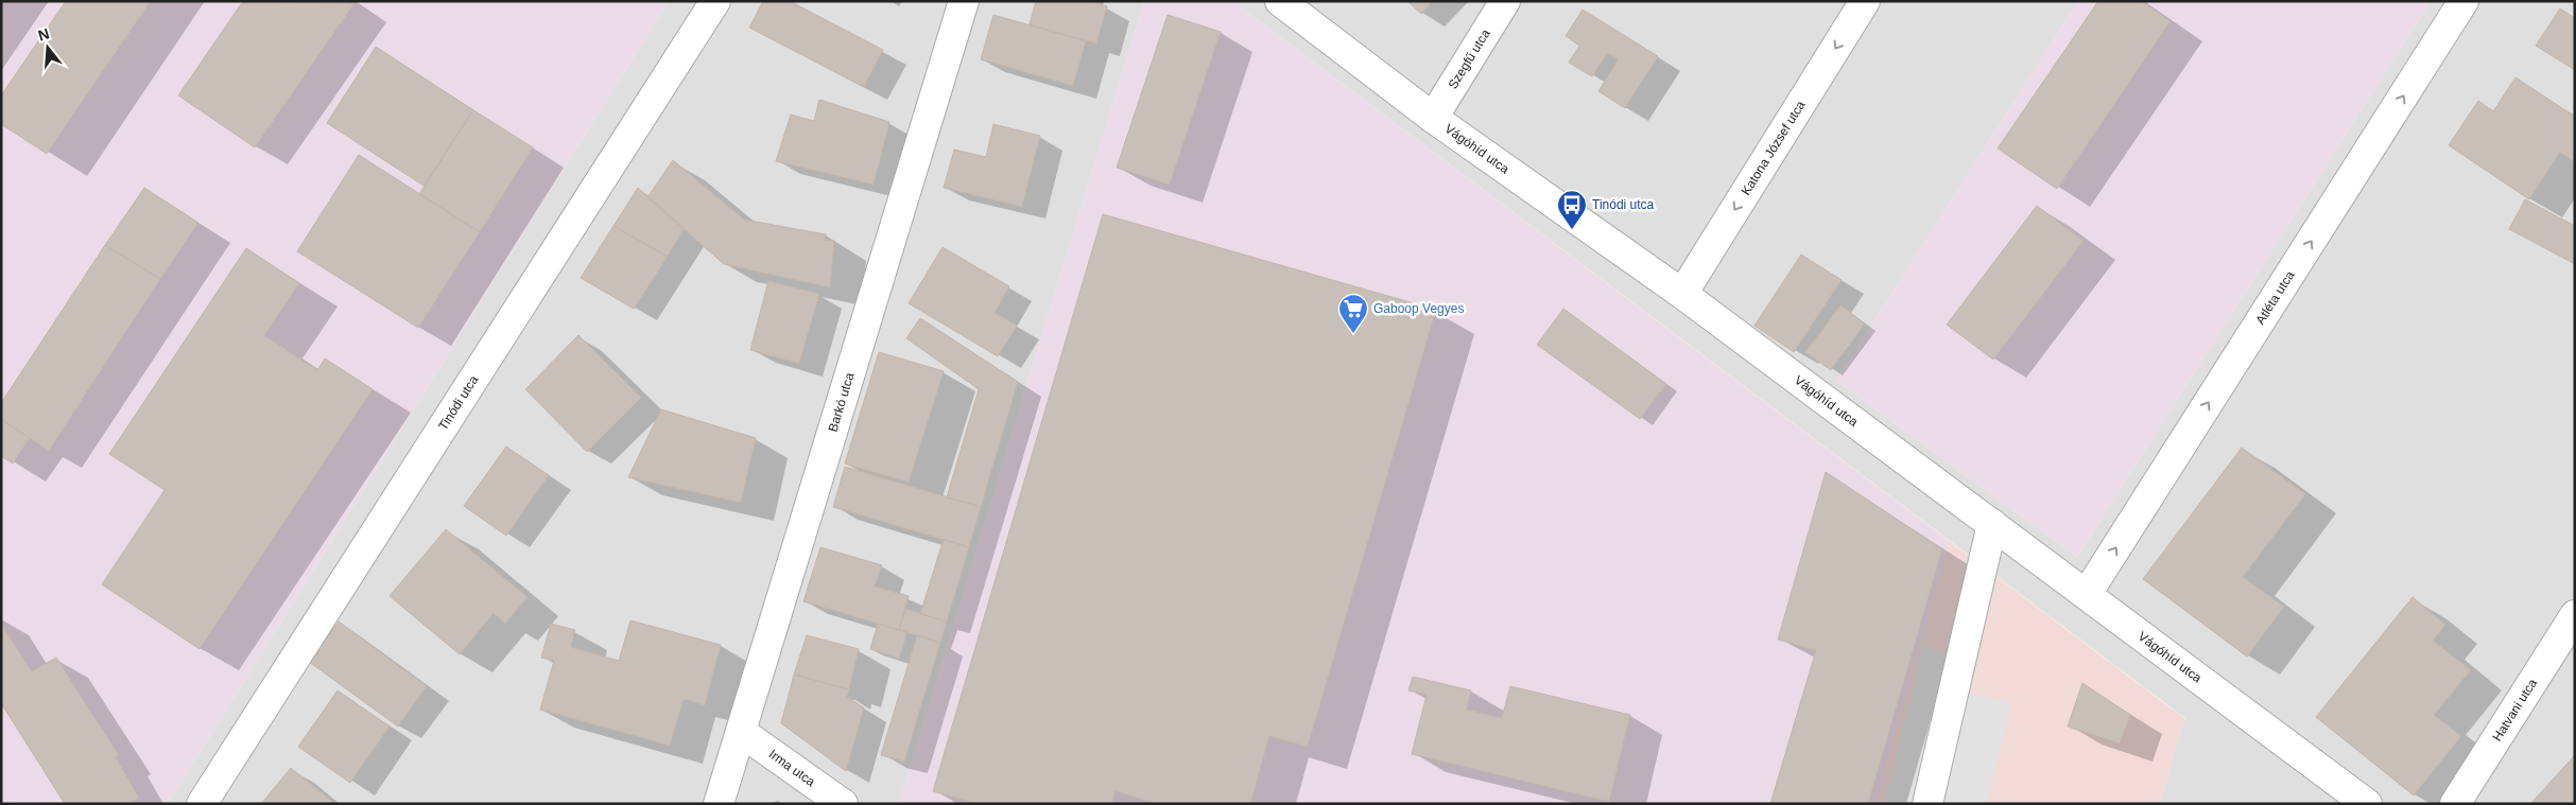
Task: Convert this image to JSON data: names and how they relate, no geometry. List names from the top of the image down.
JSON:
{
  "streets": {
    "street": [
      "Szegfű utca",
      "Katona József utca",
      "Vágóhíd utca",
      "Atléta utca",
      "Tinódi utca",
      "Barkó utca",
      "Hatvani utca",
      "Irma utca"
    ]
  },
  "crossings": [
    ["Szegfű utca", "Vágóhíd utca"],
    ["Katona József utca", "Vágóhíd utca"],
    ["Vágóhíd utca", "Atléta utca"],
    ["Barkó utca", "Irma utca"]
  ],
  "one_way": ["Katona József utca", "Atléta utca"],
  "places": {
    "bus stop": ["Tinódi utca"],
    "supermarket": ["Gaboop Vegyes"]
  },
  "north": "top"
}
